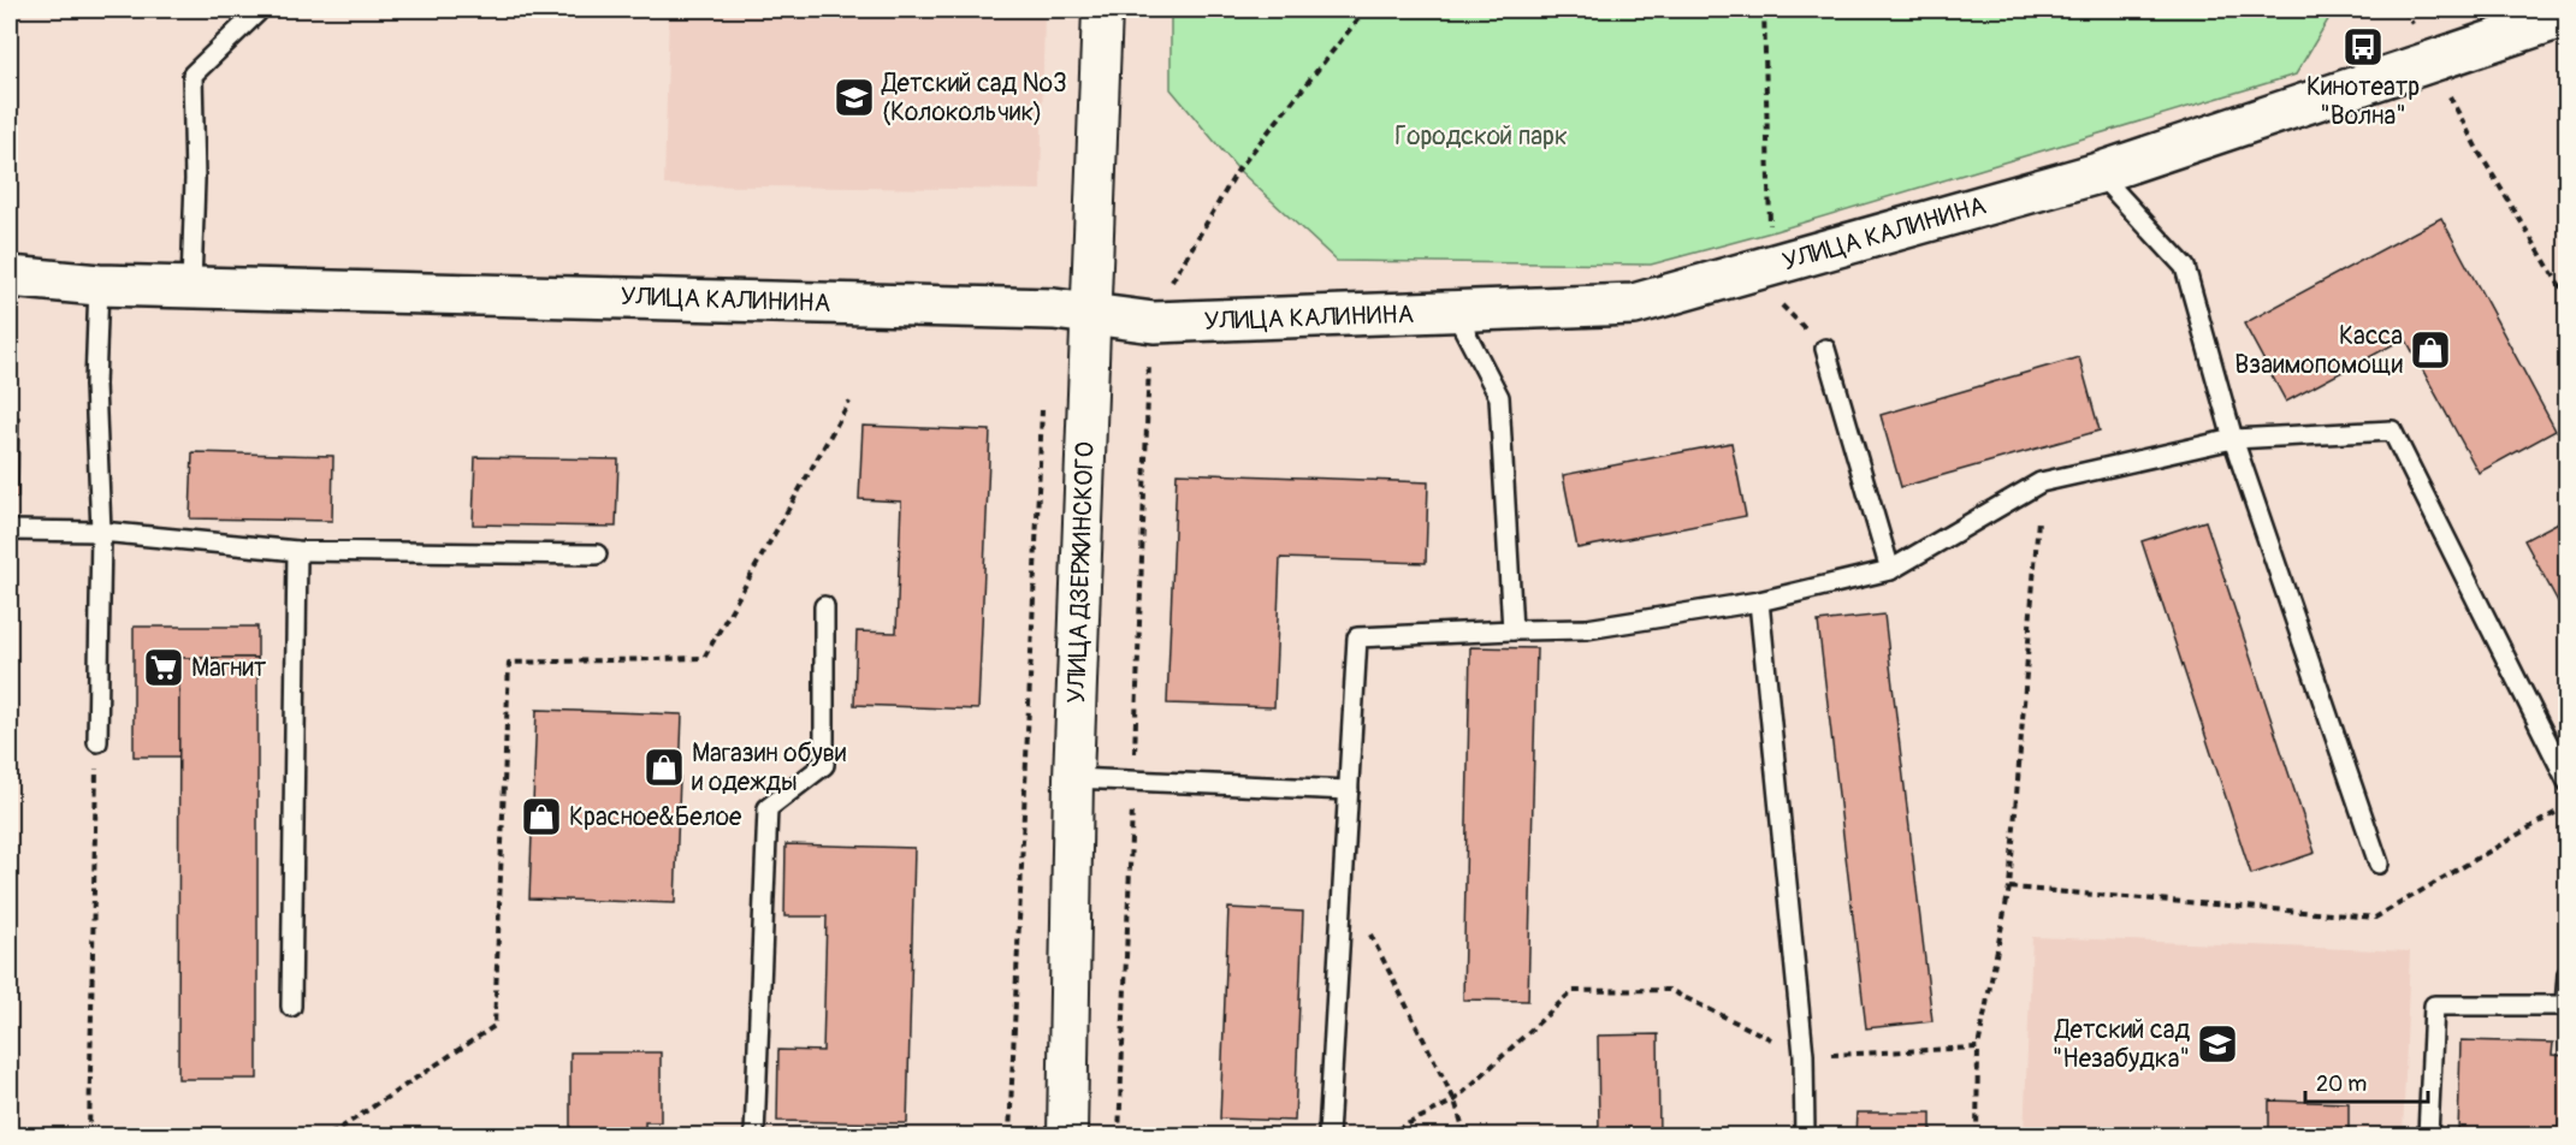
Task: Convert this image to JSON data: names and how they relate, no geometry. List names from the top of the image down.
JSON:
{
  "streets": {
    "street": ["УЛИЦА КАЛИНИНА", "УЛИЦА ДЗЕРЖИНСКОГО"]
  },
  "crossings": [
    ["УЛИЦА КАЛИНИНА", "УЛИЦА ДЗЕРЖИНСКОГО"]
  ],
  "parks": ["Городской парк"],
  "places": {
    "bus stop": ["Кинотеатр \"Волна\""],
    "school or university": ["Детский сад №3 (Колокольчик)", "Детский сад \"Незабудка\""],
    "shop": ["Касса Взаимопомощи", "Магазин обуви и одежды", "Красное&Белое"],
    "supermarket": ["Магнит"]
  },
  "scale_bar": "20 m"
}
